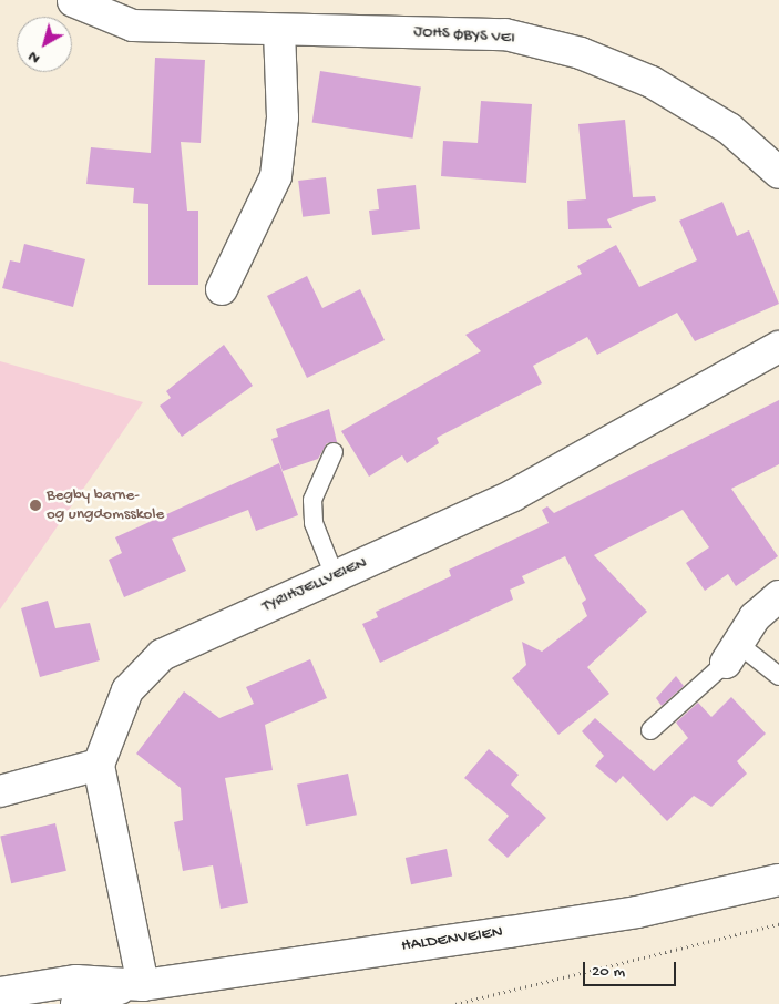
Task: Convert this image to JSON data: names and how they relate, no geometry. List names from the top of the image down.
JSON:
{
  "streets": {
    "street": ["JOHS ØBYS VEI", "TYRIHJELLVEIEN", "HALDENVEIEN"]
  },
  "places": ["Begby barne- og ungdomsskole"],
  "scale_bar": "20 m",
  "north": "bottom left"
}
